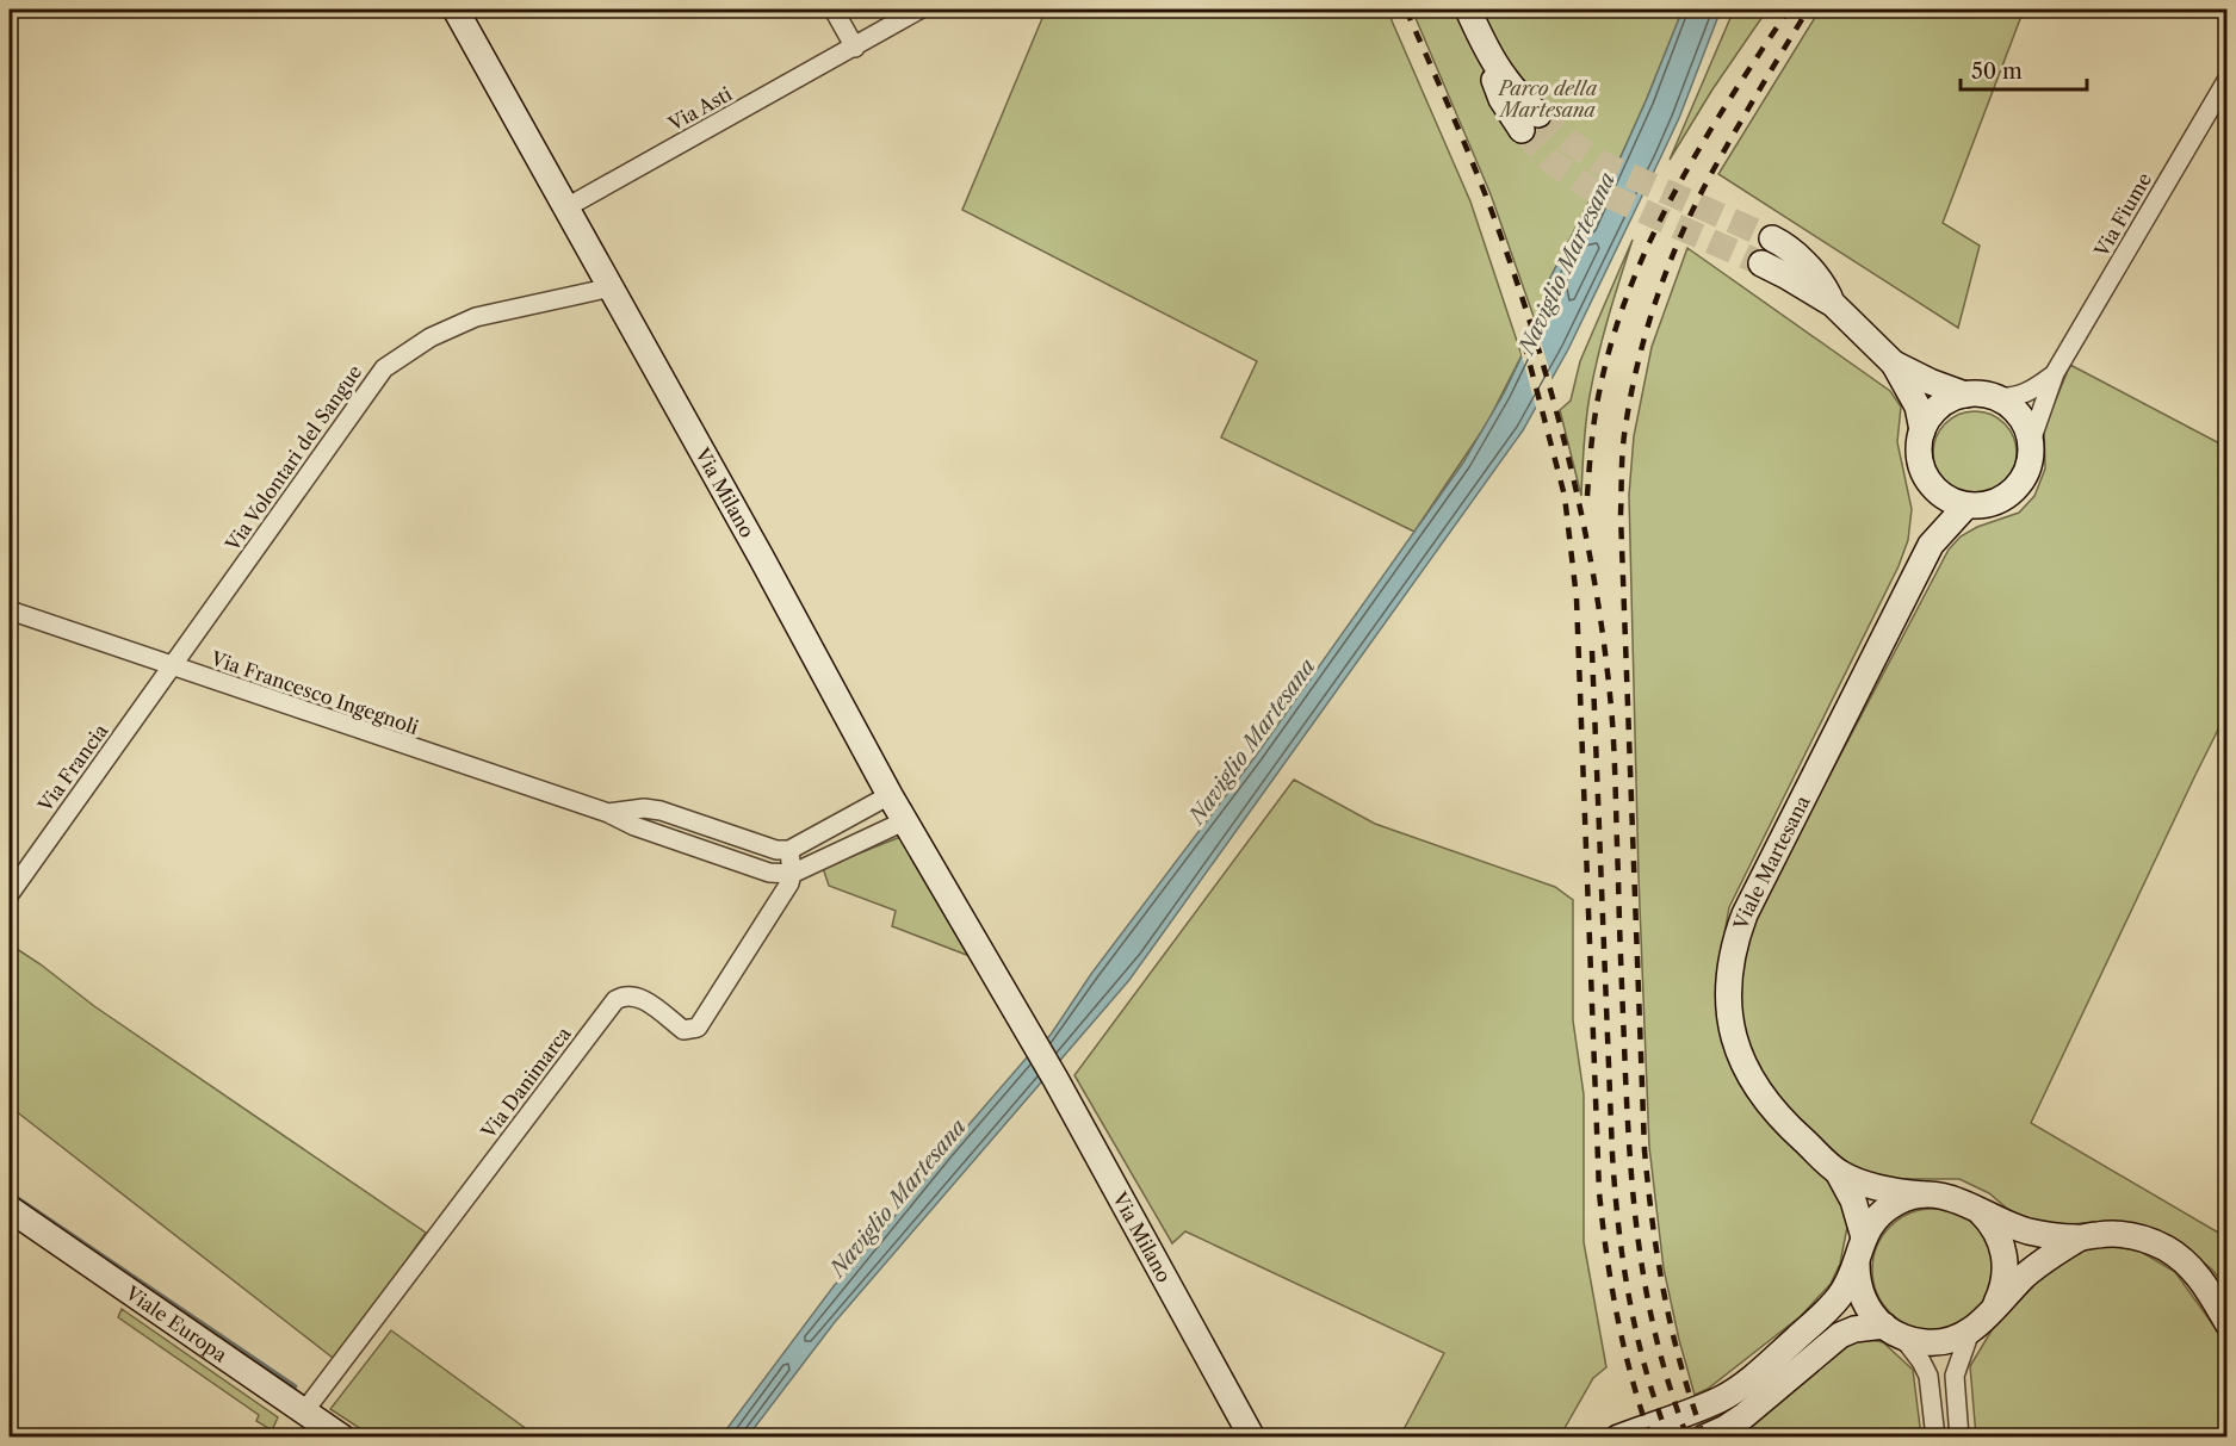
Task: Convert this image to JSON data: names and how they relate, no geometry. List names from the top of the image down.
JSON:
{
  "streets": {
    "main road": ["Via Milano", "Viale Martesana", "Viale Europa"],
    "street": [
      "Via Asti",
      "Via Fiume",
      "Via Volontari del Sangue",
      "Via Francesco Ingegnoli",
      "Via Francia",
      "Via Danimarca"
    ]
  },
  "crossings": [
    ["Via Asti", "Via Milano"],
    ["Via Fiume", "Viale Martesana"],
    ["Via Volontari del Sangue", "Via Milano"],
    ["Via Volontari del Sangue", "Via Francesco Ingegnoli"],
    ["Via Volontari del Sangue", "Via Francia"],
    ["Via Francesco Ingegnoli", "Via Francia"],
    ["Via Francesco Ingegnoli", "Via Danimarca"],
    ["Via Danimarca", "Viale Europa"]
  ],
  "water": ["Naviglio Martesana"],
  "parks": ["Parco della Martesana"],
  "scale_bar": "50 m"
}
